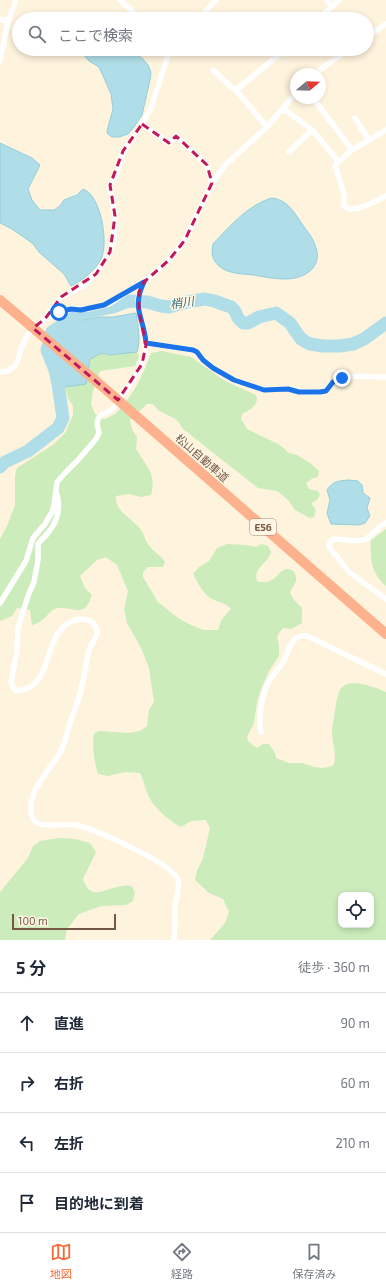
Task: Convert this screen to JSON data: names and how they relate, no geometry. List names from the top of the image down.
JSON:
{
  "streets": {
    "highway": ["松山自動車道", "E56"]
  },
  "water": ["梢川"],
  "scale_bar": "100 m",
  "north": "right",
  "page": {
    "search": "ここで検索",
    "scale": "100 m",
    "heading": ["5 分", "徒歩 · 360 m"],
    "list": [
      ["直進", "90 m"],
      ["右折", "60 m"],
      ["左折", "210 m"],
      "目的地に到着"
    ],
    "nav": ["地図", "経路", "保存済み"]
  }
}
